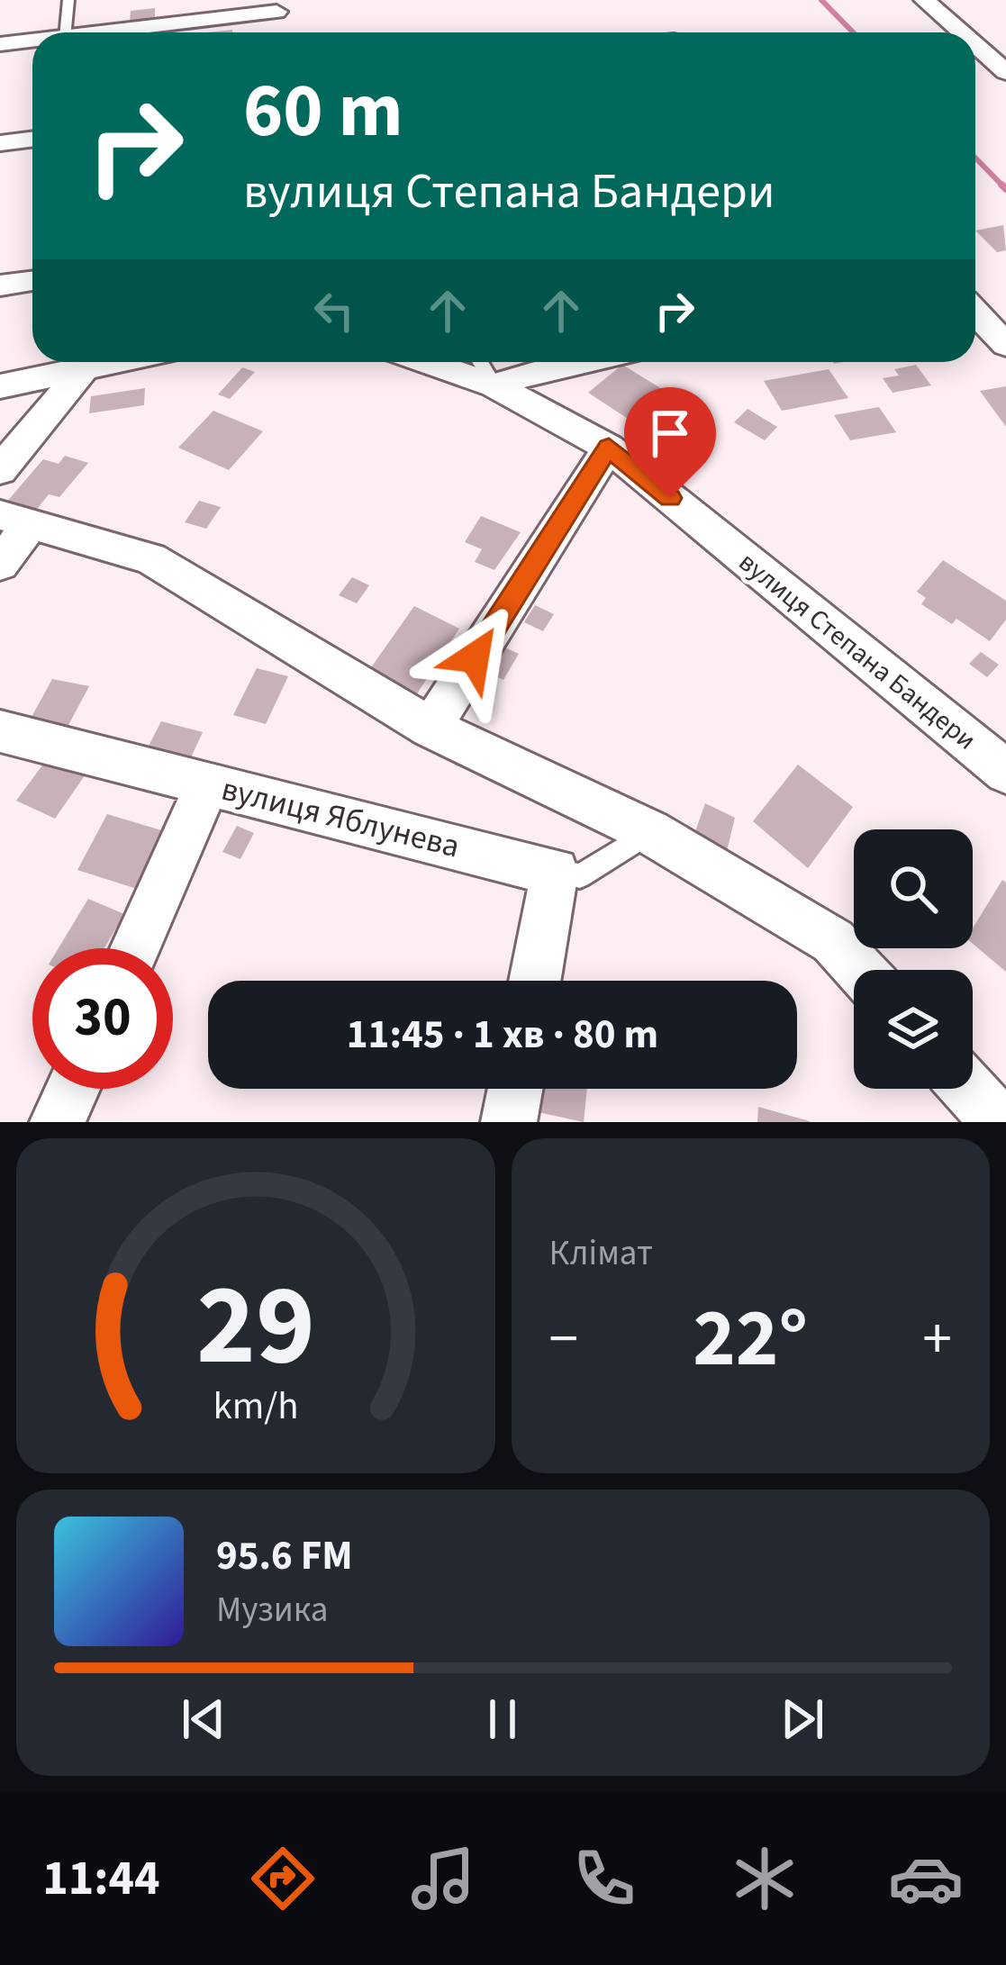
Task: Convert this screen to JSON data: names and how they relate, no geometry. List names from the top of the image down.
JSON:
{
  "streets": {
    "street": ["вулиця Степана Бандери", "вулиця Яблунева"]
  },
  "page": {
    "turn": ["60 m", "вулиця Степана Бандери"],
    "limit": "30",
    "trip": "11:45 · 1 хв · 80 m",
    "tile": "Клімат",
    "heat": ["−", "22°", "+"],
    "song": ["95.6 FM", "Музика"],
    "tabs": "11:44",
    "gauge": ["29", "km/h"]
  }
}
